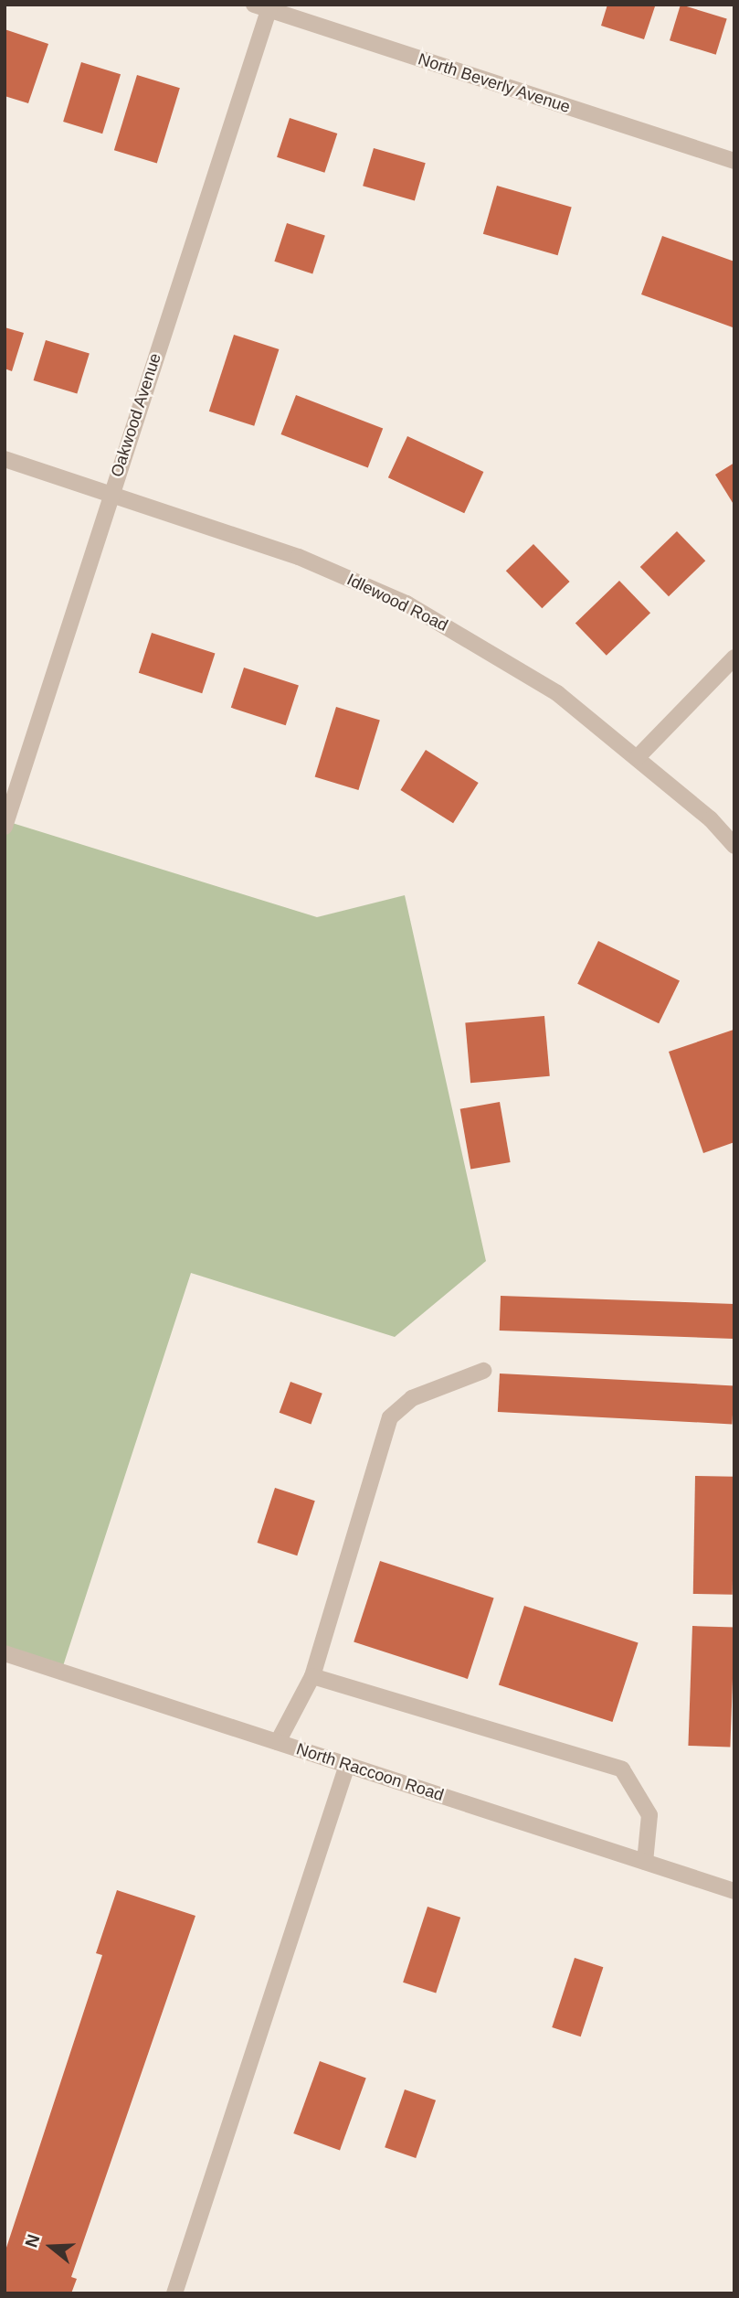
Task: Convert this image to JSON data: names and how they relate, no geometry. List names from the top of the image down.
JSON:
{
  "streets": {
    "street": [
      "North Beverly Avenue",
      "Oakwood Avenue",
      "Idlewood Road",
      "North Raccoon Road"
    ]
  },
  "crossings": [
    ["North Beverly Avenue", "Oakwood Avenue"],
    ["Oakwood Avenue", "Idlewood Road"]
  ],
  "north": "left"
}
